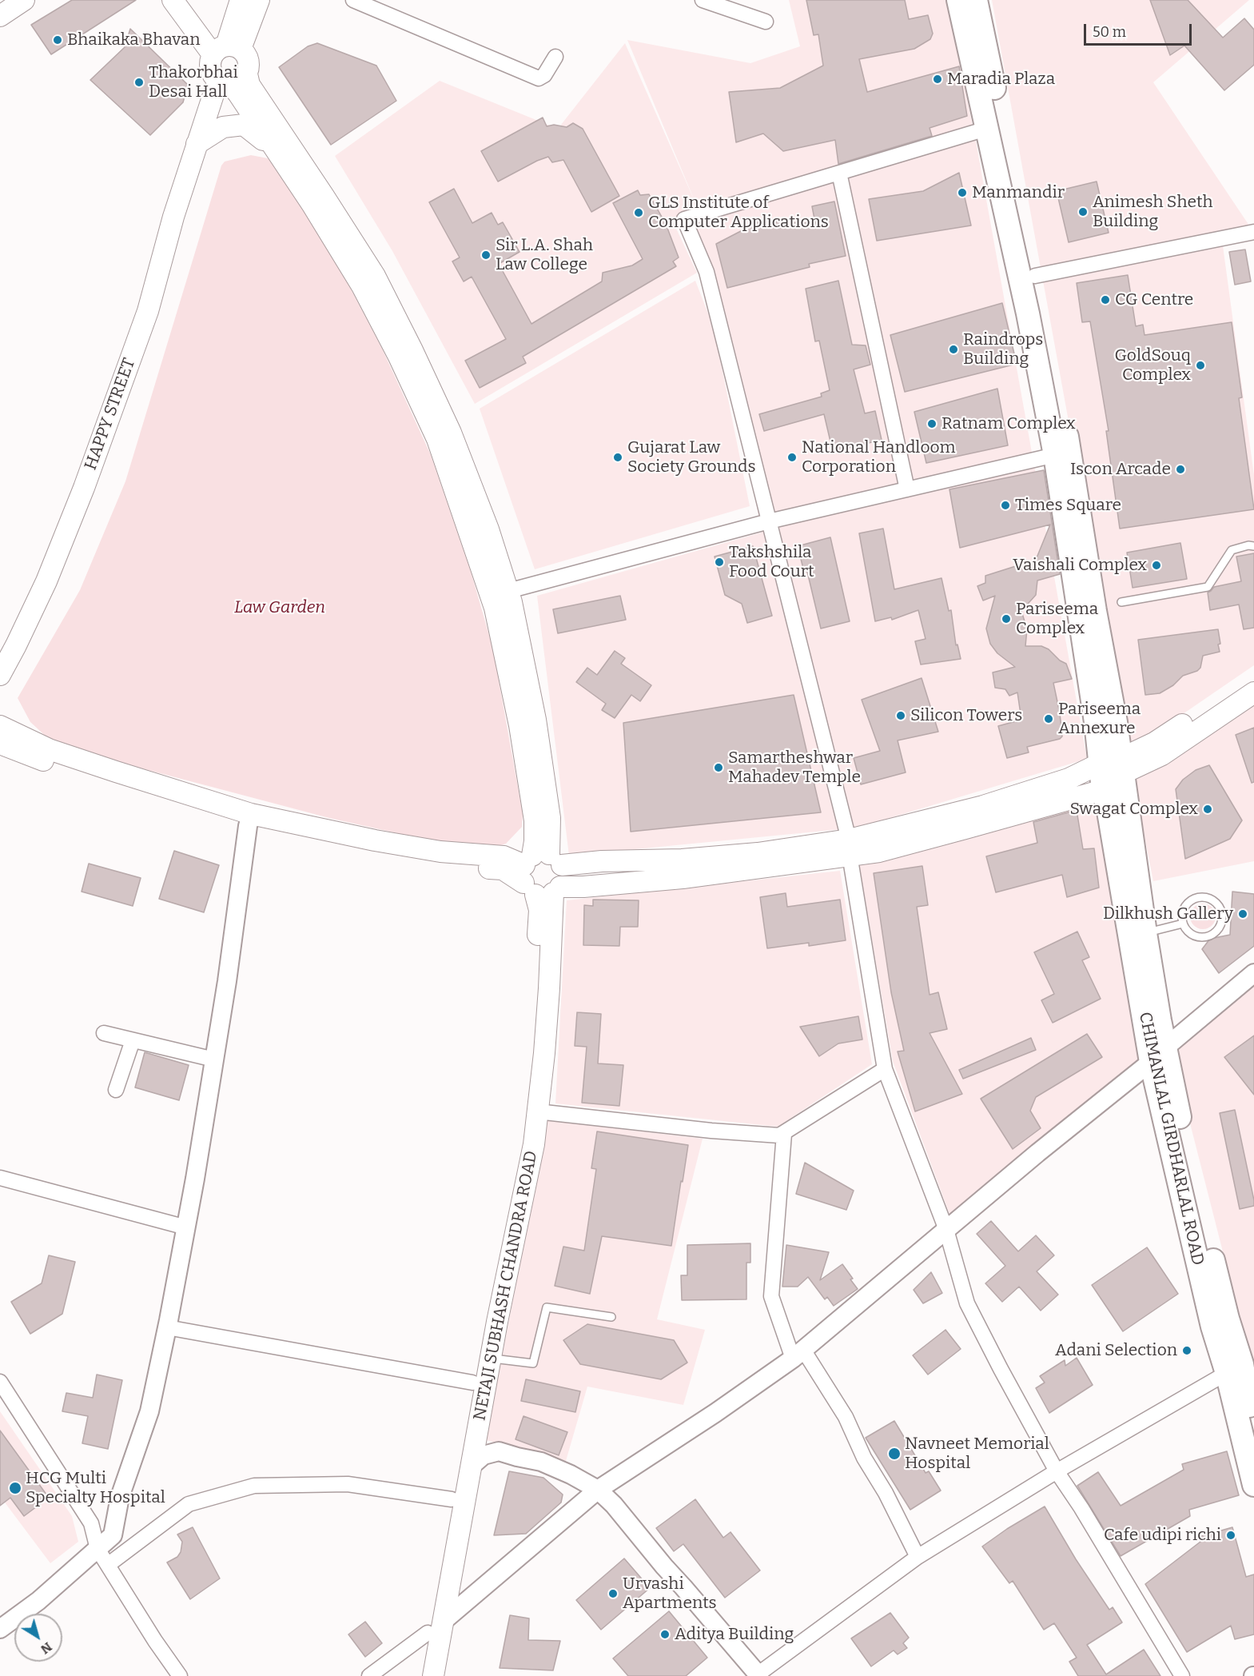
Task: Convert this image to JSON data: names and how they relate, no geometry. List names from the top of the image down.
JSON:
{
  "streets": {
    "main road": ["HAPPY STREET", "CHIMANLAL GIRDHARLAL ROAD", "NETAJI SUBHASH CHANDRA ROAD"]
  },
  "crossings": [
    ["HAPPY STREET", "NETAJI SUBHASH CHANDRA ROAD"]
  ],
  "parks": ["Law Garden"],
  "places": [
    "Bhaikaka Bhavan",
    "Maradia Plaza",
    "Thakorbhai Desai Hall",
    "Manmandir",
    "Animesh Sheth Building",
    "GLS Institute of Computer Applications",
    "Sir L.A. Shah Law College",
    "CG Centre",
    "Raindrops Building",
    "GoldSouq Complex",
    "Ratnam Complex",
    "Gujarat Law Society Grounds",
    "National Handloom Corporation",
    "Iscon Arcade",
    "Times Square",
    "Takshshila Food Court",
    "Vaishali Complex",
    "Pariseema Complex",
    "Silicon Towers",
    "Pariseema Annexure",
    "Samartheshwar Mahadev Temple",
    "Swagat Complex",
    "Dilkhush Gallery",
    "Adani Selection",
    "Navneet Memorial Hospital",
    "HCG Multi Specialty Hospital",
    "Cafe udipi richi",
    "Urvashi Apartments",
    "Aditya Building"
  ],
  "scale_bar": "50 m",
  "north": "bottom right"
}
